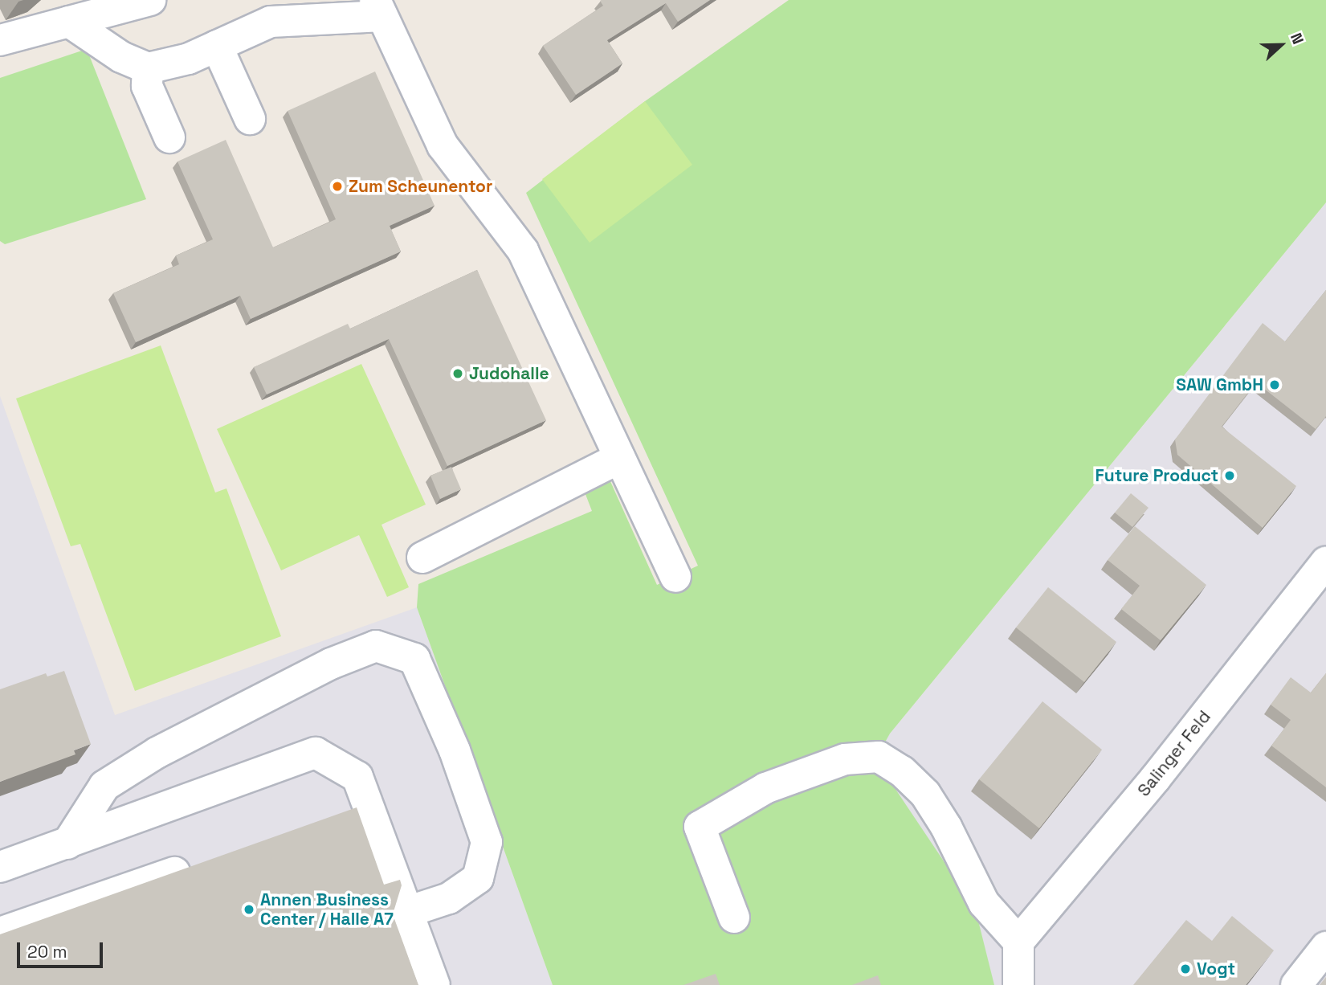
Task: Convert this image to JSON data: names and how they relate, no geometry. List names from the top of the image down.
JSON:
{
  "streets": {
    "street": ["Salinger Feld"]
  },
  "places": [
    "Zum Scheunentor",
    "Judohalle",
    "SAW GmbH",
    "Future Product",
    "Annen Business Center / Halle A7",
    "Vogt"
  ],
  "scale_bar": "20 m",
  "north": "right"
}
